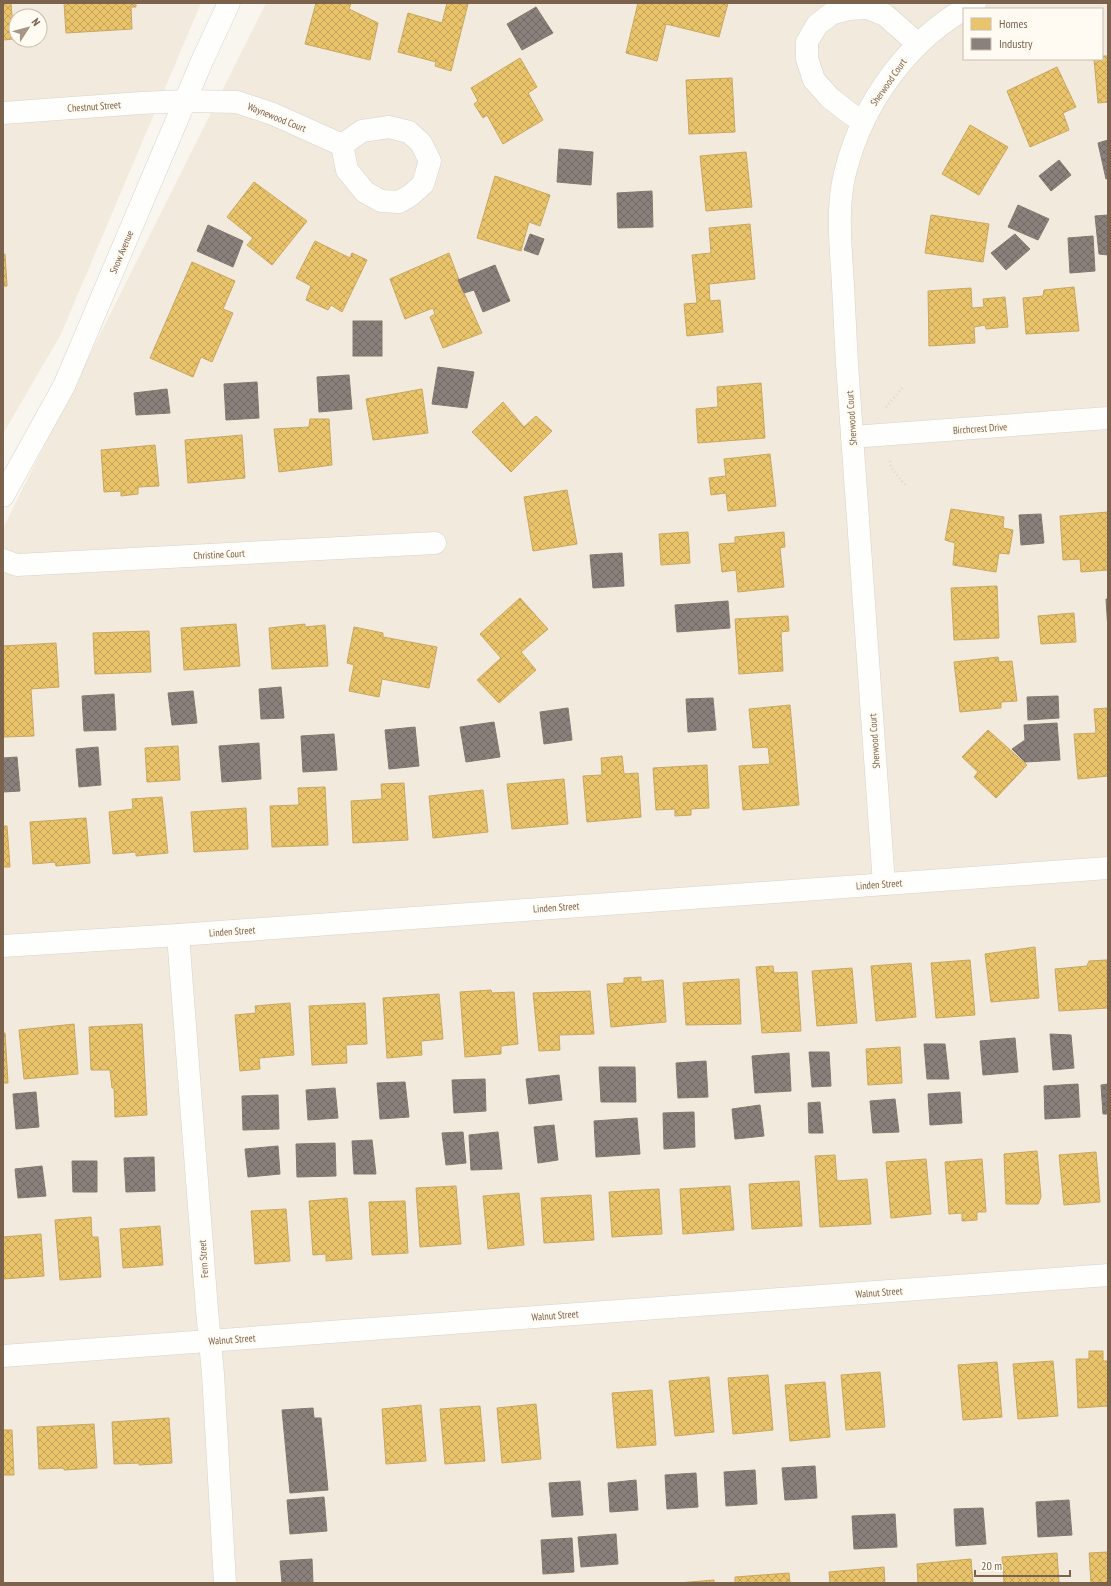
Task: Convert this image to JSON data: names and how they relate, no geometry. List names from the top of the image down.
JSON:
{
  "streets": {
    "street": [
      "Sherwood Court",
      "Chestnut Street",
      "Waynewood Court",
      "Snow Avenue",
      "Birchcrest Drive",
      "Christine Court",
      "Linden Street",
      "Fern Street",
      "Walnut Street"
    ]
  },
  "crossings": [
    ["Sherwood Court", "Birchcrest Drive"],
    ["Sherwood Court", "Linden Street"],
    ["Chestnut Street", "Waynewood Court"],
    ["Chestnut Street", "Snow Avenue"],
    ["Waynewood Court", "Snow Avenue"],
    ["Linden Street", "Fern Street"],
    ["Fern Street", "Walnut Street"]
  ],
  "legend": ["Homes", "Industry"],
  "scale_bar": "20 m",
  "north": "top right"
}
